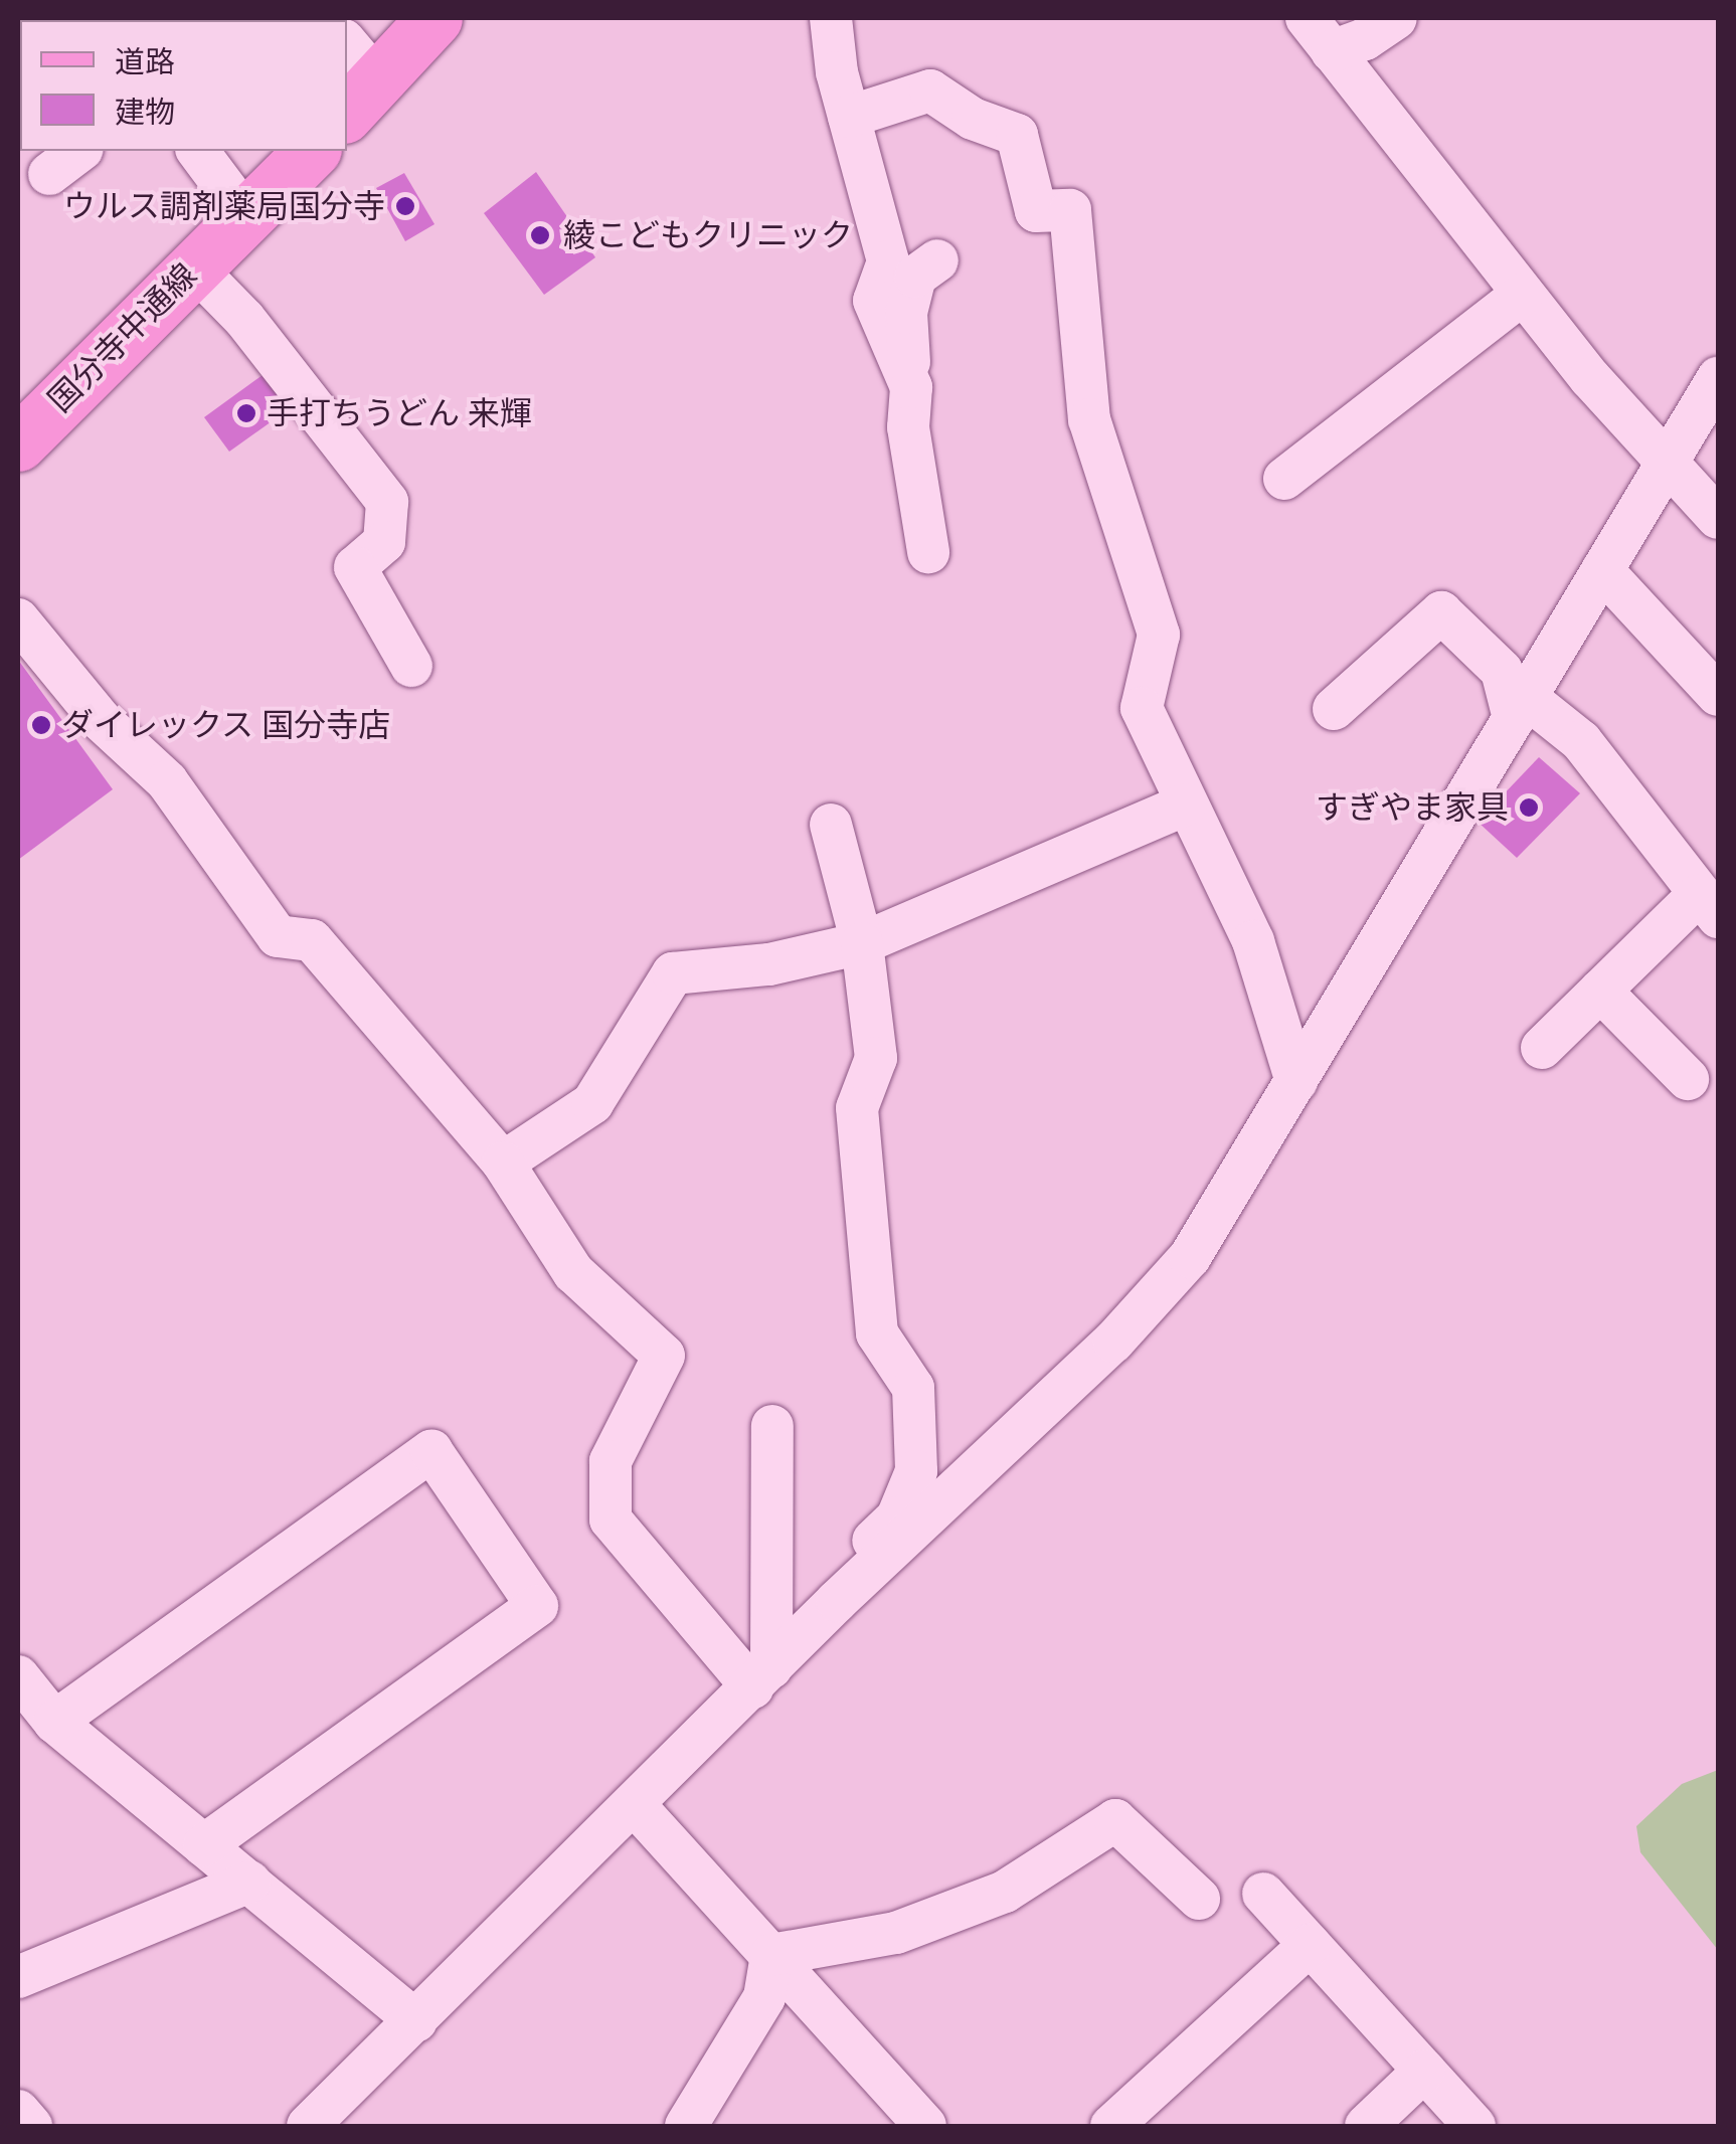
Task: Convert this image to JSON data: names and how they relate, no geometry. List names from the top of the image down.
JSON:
{
  "streets": {
    "main road": ["国分寺中通線"]
  },
  "places": [
    "ウルス調剤薬局国分寺",
    "綾こどもクリニック",
    "手打ちうどん 来輝",
    "ダイレックス 国分寺店",
    "すぎやま家具"
  ],
  "legend": ["道路", "建物"]
}
